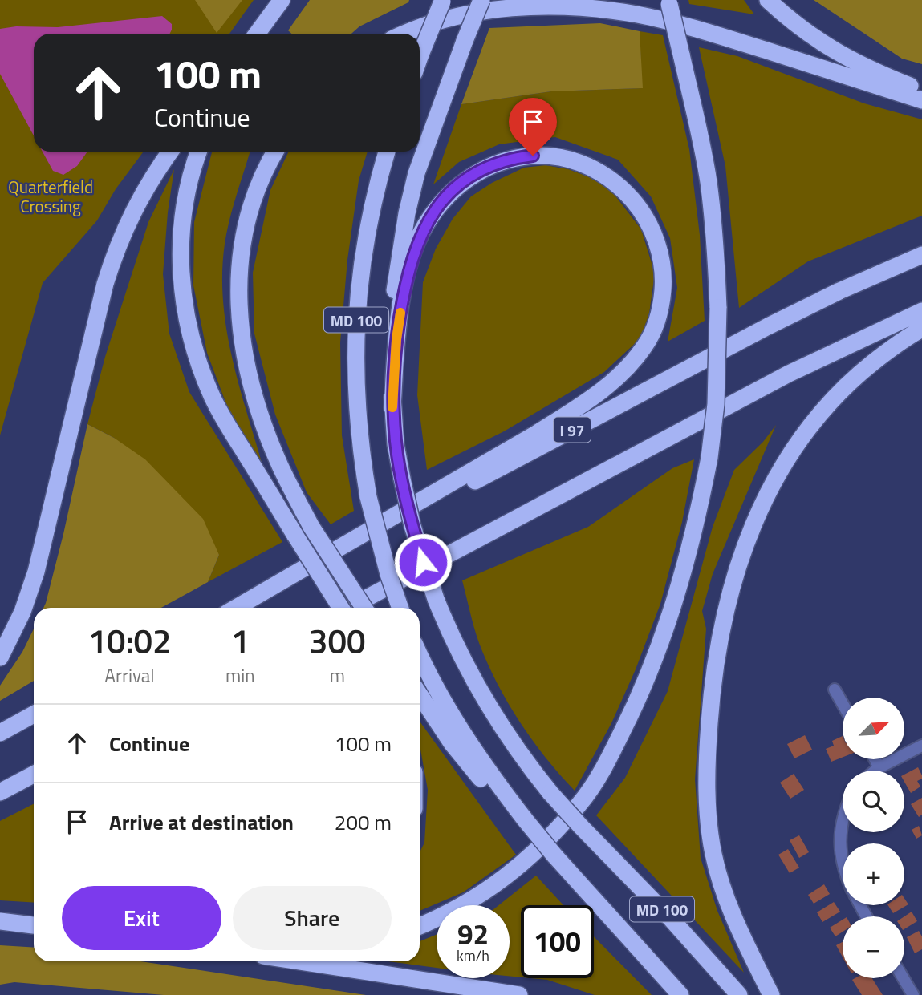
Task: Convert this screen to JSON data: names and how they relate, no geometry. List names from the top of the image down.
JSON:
{
  "streets": {
    "highway": ["MD 100", "I 97"]
  },
  "parks": ["Quarterfield Crossing"],
  "north": "top right",
  "page": {
    "turn": ["100 m", "Continue"],
    "eta": [
      "10:02",
      "Arrival",
      "1",
      "min",
      "300",
      "m"
    ],
    "map_buttons": ["+", "−"],
    "list": [
      {
        "name": "Continue",
        "value": "100 m"
      },
      {
        "name": "Arrive at destination",
        "value": "200 m"
      }
    ],
    "buttons": ["Exit", "Share"],
    "speed": "92 km/h",
    "limit": "100"
  }
}
